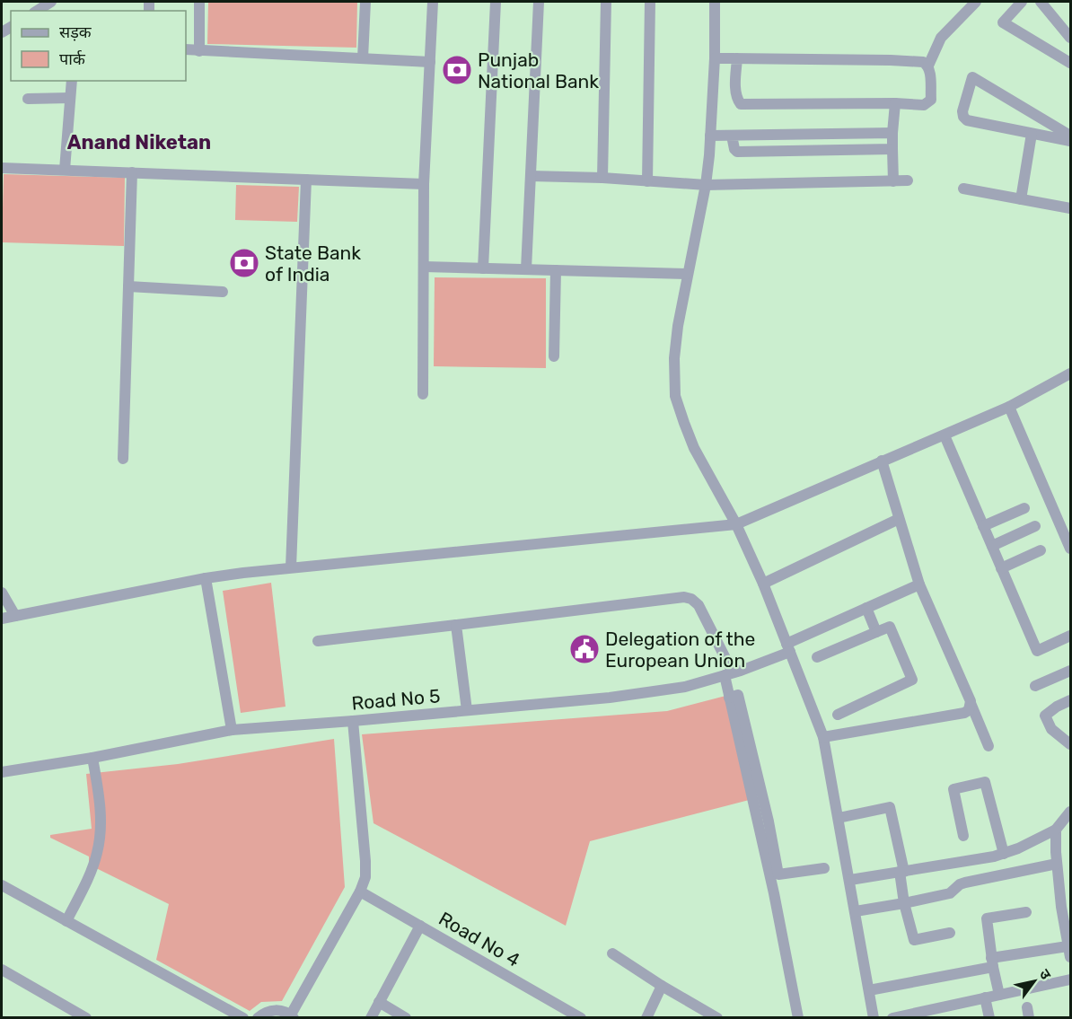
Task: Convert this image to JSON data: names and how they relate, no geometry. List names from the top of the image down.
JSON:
{
  "streets": {
    "street": ["Road No 5", "Road No 4"]
  },
  "districts": ["Anand Niketan"],
  "places": {
    "bank": ["Punjab National Bank", "State Bank of India"],
    "public building": ["Delegation of the European Union"]
  },
  "legend": ["सड़क", "पार्क"],
  "north": "top right"
}
